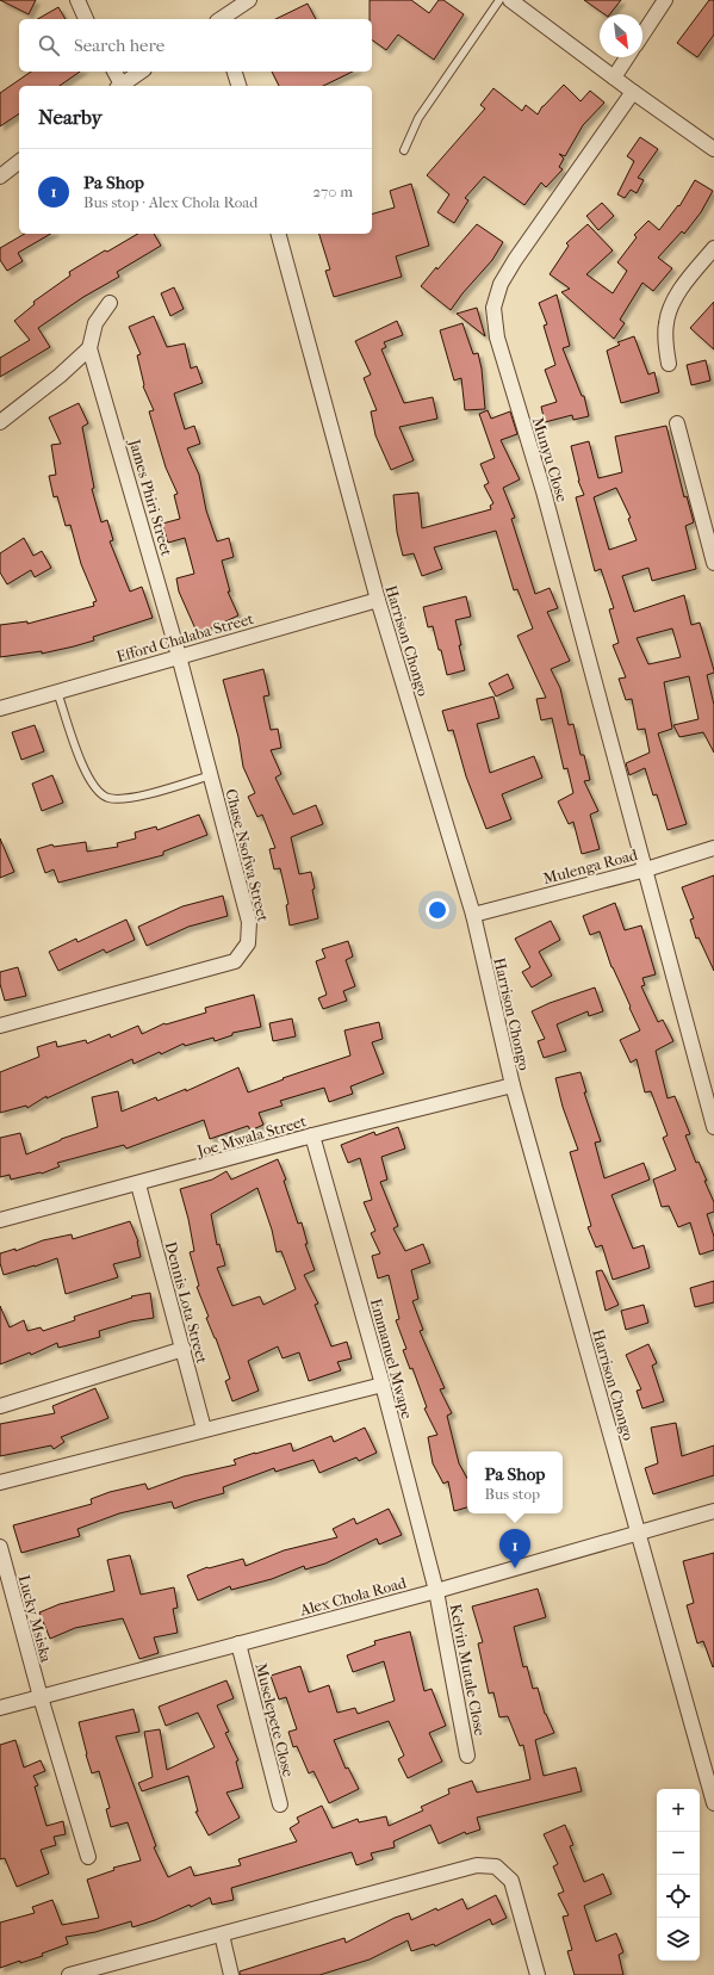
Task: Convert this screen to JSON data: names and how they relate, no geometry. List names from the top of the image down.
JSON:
{
  "streets": {
    "street": [
      "Munyu Close",
      "James Phiri Street",
      "Efford Chalaba Street",
      "Harrison Chongo",
      "Chase Nsofwa Street",
      "Mulenga Road",
      "Joe Mwala Street",
      "Dennis Lota Street",
      "Emmanuel Mwape",
      "Alex Chola Road",
      "Lucky Msiska",
      "Kelvin Mutale Close",
      "Muselepete Close"
    ]
  },
  "crossings": [
    ["Munyu Close", "Mulenga Road"],
    ["James Phiri Street", "Efford Chalaba Street"],
    ["James Phiri Street", "Chase Nsofwa Street"],
    ["Efford Chalaba Street", "Harrison Chongo"],
    ["Efford Chalaba Street", "Chase Nsofwa Street"],
    ["Harrison Chongo", "Mulenga Road"],
    ["Harrison Chongo", "Joe Mwala Street"],
    ["Harrison Chongo", "Alex Chola Road"],
    ["Joe Mwala Street", "Dennis Lota Street"],
    ["Joe Mwala Street", "Emmanuel Mwape"],
    ["Emmanuel Mwape", "Alex Chola Road"],
    ["Emmanuel Mwape", "Kelvin Mutale Close"],
    ["Alex Chola Road", "Lucky Msiska"],
    ["Alex Chola Road", "Kelvin Mutale Close"],
    ["Alex Chola Road", "Muselepete Close"]
  ],
  "north": "bottom right",
  "page": {
    "search": "Search here",
    "heading": "Nearby",
    "list": [
      {
        "mark": "1",
        "name": "Pa Shop",
        "note": "Bus stop · Alex Chola Road",
        "value": "270 m"
      }
    ],
    "popup": ["Pa Shop", "Bus stop"],
    "pins": "1",
    "map_buttons": ["+", "−"]
  }
}
